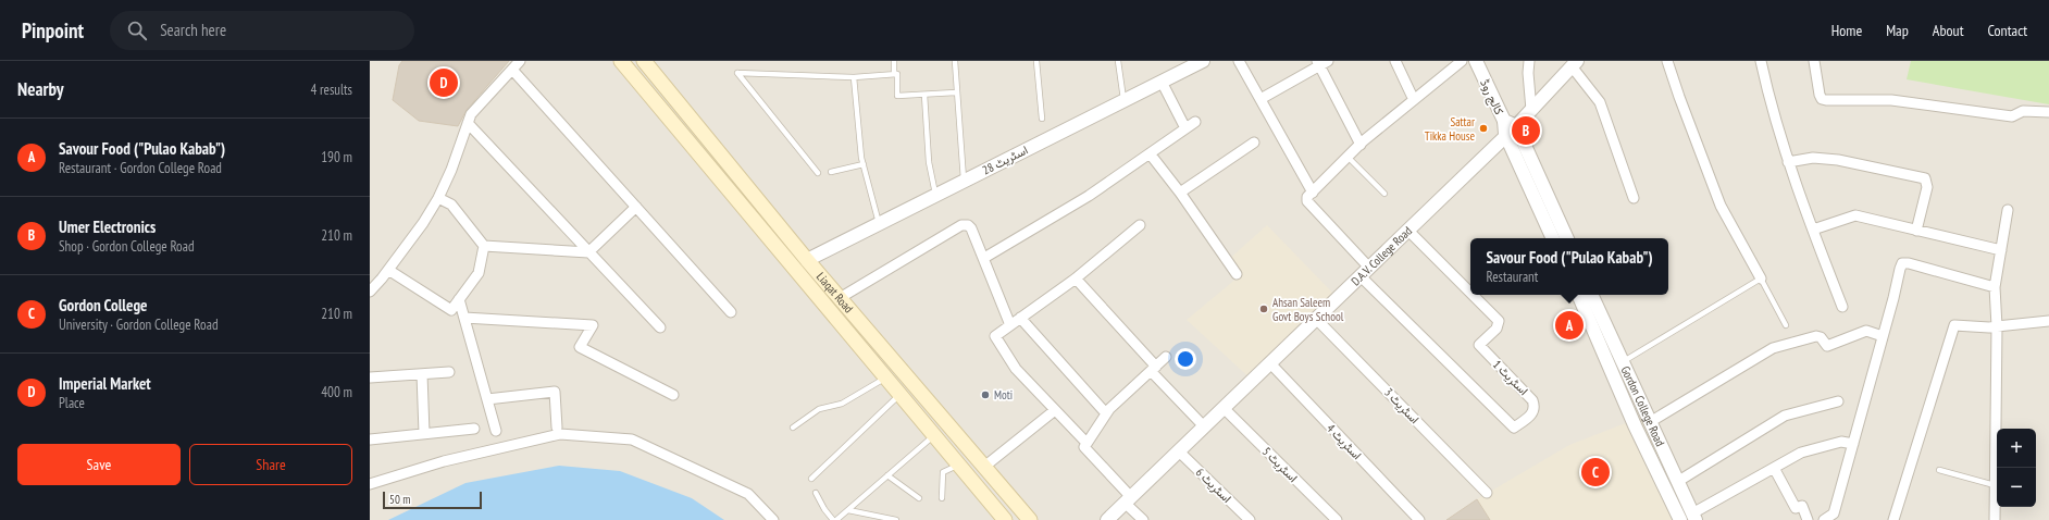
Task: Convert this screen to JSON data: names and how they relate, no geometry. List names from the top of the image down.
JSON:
{
  "streets": {
    "main road": ["Liaqat Road"],
    "street": [
      "کالج روڈ",
      "اسٹریٹ 28",
      "D.A.V. College Road",
      "اسٹریٹ 1",
      "اسٹریٹ 3",
      "Gordon College Road",
      "اسٹریٹ 4",
      "اسٹریٹ 5",
      "اسٹریٹ 6"
    ]
  },
  "crossings": [
    ["کالج روڈ", "D.A.V. College Road"],
    ["اسٹریٹ 28", "Liaqat Road"],
    ["D.A.V. College Road", "اسٹریٹ 1"],
    ["D.A.V. College Road", "اسٹریٹ 3"],
    ["D.A.V. College Road", "اسٹریٹ 4"],
    ["D.A.V. College Road", "اسٹریٹ 5"],
    ["D.A.V. College Road", "اسٹریٹ 6"]
  ],
  "places": ["Sattar Tikka House", "Ahsan Saleem Govt Boys School", "Moti"],
  "scale_bar": "50 m",
  "page": {
    "header": "Pinpoint",
    "search": "Search here",
    "nav": [
      "Home",
      "Map",
      "About",
      "Contact"
    ],
    "heading": ["Nearby", "4 results"],
    "pins": [
      "D",
      "B",
      "A",
      "C"
    ],
    "list": [
      {
        "mark": "A",
        "name": "Savour Food (\"Pulao Kabab\")",
        "note": "Restaurant · Gordon College Road",
        "value": "190 m"
      },
      {
        "mark": "B",
        "name": "Umer Electronics",
        "note": "Shop · Gordon College Road",
        "value": "210 m"
      },
      {
        "mark": "C",
        "name": "Gordon College",
        "note": "University · Gordon College Road",
        "value": "210 m"
      },
      {
        "mark": "D",
        "name": "Imperial Market",
        "note": "Place",
        "value": "400 m"
      }
    ],
    "popup": ["Savour Food (\"Pulao Kabab\")", "Restaurant"],
    "map_buttons": ["+", "−"],
    "buttons": ["Save", "Share"],
    "scale": "50 m"
  }
}
